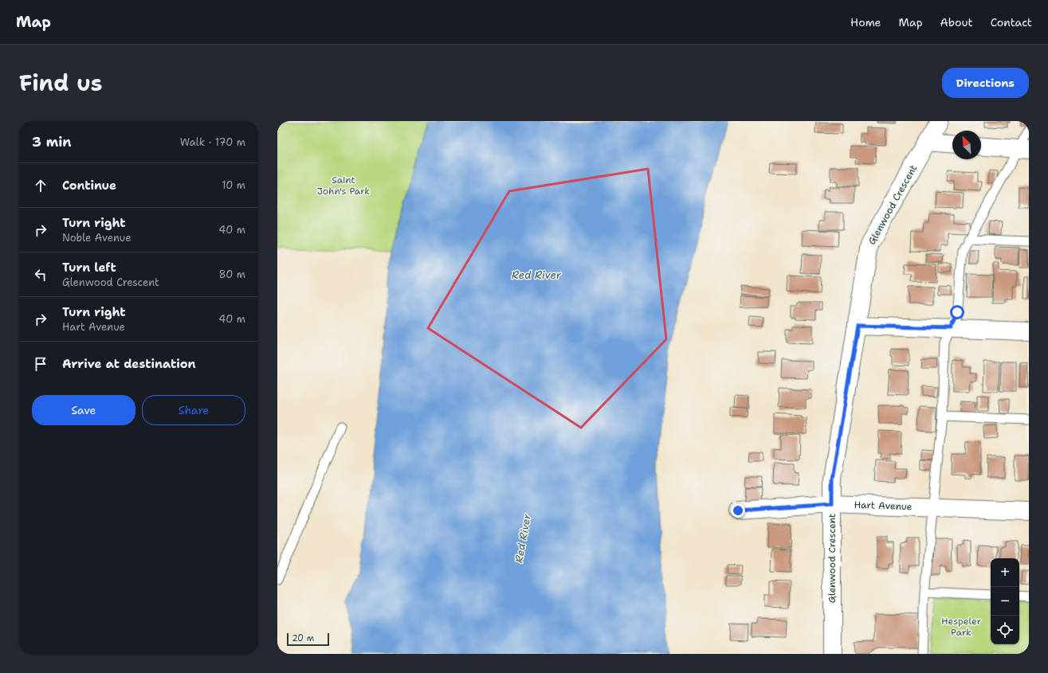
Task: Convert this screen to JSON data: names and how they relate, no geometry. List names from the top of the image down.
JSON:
{
  "streets": {
    "street": ["Glenwood Crescent", "Hart Avenue"]
  },
  "crossings": [
    ["Glenwood Crescent", "Hart Avenue"]
  ],
  "water": ["Red River"],
  "parks": ["Saint John's Park", "Hespeler Park"],
  "scale_bar": "20 m",
  "north": "top left",
  "page": {
    "header": "Map",
    "nav": [
      "Home",
      "Map",
      "About",
      "Contact"
    ],
    "title": "Find us",
    "buttons": [
      "Directions",
      ["Save", "Share"]
    ],
    "heading": ["3 min", "Walk · 170 m"],
    "list": [
      ["Continue", "10 m"],
      ["Turn right", "Noble Avenue", "40 m"],
      ["Turn left", "Glenwood Crescent", "80 m"],
      ["Turn right", "Hart Avenue", "40 m"],
      "Arrive at destination"
    ],
    "map_buttons": ["+", "−"],
    "scale": "20 m"
  }
}
